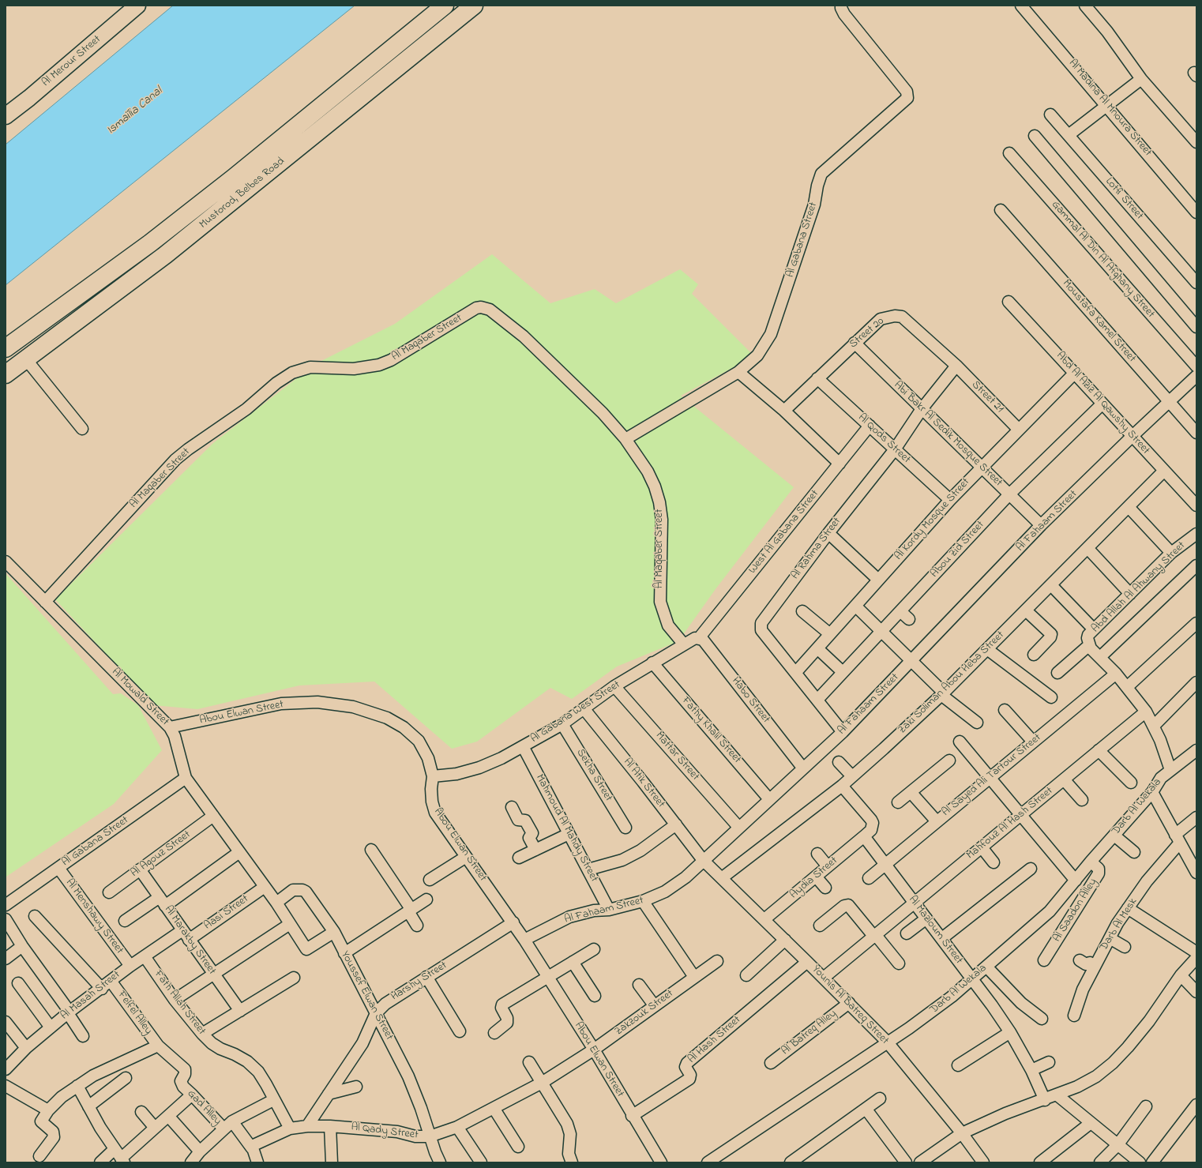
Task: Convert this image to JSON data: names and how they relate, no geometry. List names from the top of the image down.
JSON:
{
  "streets": {
    "main road": ["Al Merour Street", "Mustorod, Belbes Road"],
    "street": [
      "Al Madina Al Mnoura Street",
      "Lotfi Street",
      "Al Gabana Street",
      "Gammal Al Din Al Afghany Street",
      "Moustafa Kamel Street",
      "Street 20",
      "Al Maqaber Street",
      "Street 21",
      "Abd Al Aziz Al Qawshy Street",
      "Abi Bakr Al Sedik Mosque Street",
      "Al Qods Street",
      "Al Kordy Mosque Street",
      "Al Fahaam Street",
      "West Al Gabana Street",
      "Al Rahma Street",
      "Abou Zid Street",
      "Abd Allah Al Ahwany Street",
      "Zaki Soliman Abou Heba Street",
      "Al Mowald Street",
      "Habo Street",
      "Al Gabana West Street",
      "Abou Elwan Street",
      "Fathy Khalil Street",
      "Mattar Street",
      "Sekha Street",
      "Al Sayed Ali Tartour Street",
      "Al Atik Street",
      "Darb Al Wekala",
      "Mahfouz Al Hash Street",
      "Mahmoud Al Mahdy Street",
      "Al Agouz Street",
      "Aydia Street",
      "Al Saadon Alley",
      "Aasi Street",
      "Al Menshawy Street",
      "Darb Al Mesk",
      "Al Mazloum Street",
      "Al Marakby Street",
      "Harshy Street",
      "Al Masah Street",
      "Youssef Elwan Street",
      "Fath Allah Street",
      "Younis Al Batreq Street",
      "Felfel Alley",
      "Zakzouk Street",
      "Al Batreq Alley",
      "Al Hash Street",
      "Gad Alley",
      "Al Qady Street"
    ]
  },
  "crossings": [
    ["Al Gabana Street", "Al Maqaber Street"],
    ["Al Gabana Street", "Al Mowald Street"],
    ["Al Gabana Street", "Al Menshawy Street"],
    ["Moustafa Kamel Street", "Al Fahaam Street"],
    ["Street 20", "Street 21"],
    ["Street 20", "Abi Bakr Al Sedik Mosque Street"],
    ["Street 20", "Al Qods Street"],
    ["Street 20", "Al Rahma Street"],
    ["Al Maqaber Street", "Al Mowald Street"],
    ["Al Maqaber Street", "Al Gabana West Street"],
    ["Street 21", "Al Kordy Mosque Street"],
    ["Street 21", "Al Rahma Street"],
    ["Abd Al Aziz Al Qawshy Street", "Al Kordy Mosque Street"],
    ["Abd Al Aziz Al Qawshy Street", "Al Fahaam Street"],
    ["Abd Al Aziz Al Qawshy Street", "Abou Zid Street"],
    ["Abd Al Aziz Al Qawshy Street", "Zaki Soliman Abou Heba Street"],
    ["Abi Bakr Al Sedik Mosque Street", "Al Kordy Mosque Street"],
    ["Abi Bakr Al Sedik Mosque Street", "Al Fahaam Street"],
    ["Abi Bakr Al Sedik Mosque Street", "Al Rahma Street"],
    ["Abi Bakr Al Sedik Mosque Street", "Abou Zid Street"],
    ["Al Qods Street", "Al Kordy Mosque Street"],
    ["Al Qods Street", "West Al Gabana Street"],
    ["Al Qods Street", "Al Rahma Street"],
    ["Al Kordy Mosque Street", "Al Rahma Street"],
    ["Al Fahaam Street", "Al Rahma Street"],
    ["Al Fahaam Street", "Habo Street"],
    ["Al Fahaam Street", "Abou Elwan Street"],
    ["Al Fahaam Street", "Fathy Khalil Street"],
    ["Al Fahaam Street", "Mattar Street"],
    ["Al Fahaam Street", "Al Atik Street"],
    ["Al Fahaam Street", "Mahmoud Al Mahdy Street"],
    ["Al Fahaam Street", "Younis Al Batreq Street"],
    ["West Al Gabana Street", "Habo Street"],
    ["West Al Gabana Street", "Al Gabana West Street"],
    ["Al Rahma Street", "Abou Zid Street"],
    ["Abd Allah Al Ahwany Street", "Al Sayed Ali Tartour Street"],
    ["Abd Allah Al Ahwany Street", "Darb Al Wekala"],
    ["Abd Allah Al Ahwany Street", "Mahfouz Al Hash Street"],
    ["Zaki Soliman Abou Heba Street", "Younis Al Batreq Street"],
    ["Al Mowald Street", "Abou Elwan Street"],
    ["Al Mowald Street", "Al Agouz Street"],
    ["Al Mowald Street", "Aasi Street"],
    ["Al Mowald Street", "Youssef Elwan Street"],
    ["Habo Street", "Al Gabana West Street"],
    ["Al Gabana West Street", "Abou Elwan Street"],
    ["Al Gabana West Street", "Fathy Khalil Street"],
    ["Al Gabana West Street", "Mattar Street"],
    ["Al Gabana West Street", "Sekha Street"],
    ["Al Gabana West Street", "Al Atik Street"],
    ["Al Gabana West Street", "Mahmoud Al Mahdy Street"],
    ["Abou Elwan Street", "Harshy Street"],
    ["Abou Elwan Street", "Zakzouk Street"],
    ["Abou Elwan Street", "Al Hash Street"],
    ["Abou Elwan Street", "Al Qady Street"],
    ["Al Sayed Ali Tartour Street", "Al Mazloum Street"],
    ["Al Atik Street", "Younis Al Batreq Street"],
    ["Darb Al Wekala", "Al Saadon Alley"],
    ["Darb Al Wekala", "Al Mazloum Street"],
    ["Darb Al Wekala", "Younis Al Batreq Street"],
    ["Mahfouz Al Hash Street", "Al Mazloum Street"],
    ["Mahfouz Al Hash Street", "Younis Al Batreq Street"],
    ["Al Agouz Street", "Al Marakby Street"],
    ["Aydia Street", "Al Mazloum Street"],
    ["Aydia Street", "Younis Al Batreq Street"],
    ["Aasi Street", "Al Marakby Street"],
    ["Aasi Street", "Al Masah Street"],
    ["Al Menshawy Street", "Al Masah Street"],
    ["Al Marakby Street", "Al Masah Street"],
    ["Harshy Street", "Youssef Elwan Street"],
    ["Harshy Street", "Al Qady Street"],
    ["Al Masah Street", "Fath Allah Street"],
    ["Al Masah Street", "Felfel Alley"],
    ["Youssef Elwan Street", "Al Qady Street"],
    ["Fath Allah Street", "Al Qady Street"],
    ["Younis Al Batreq Street", "Al Batreq Alley"],
    ["Younis Al Batreq Street", "Al Hash Street"],
    ["Felfel Alley", "Gad Alley"],
    ["Zakzouk Street", "Al Qady Street"],
    ["Gad Alley", "Al Qady Street"]
  ],
  "water": ["Ismaïlia Canal"]
}
